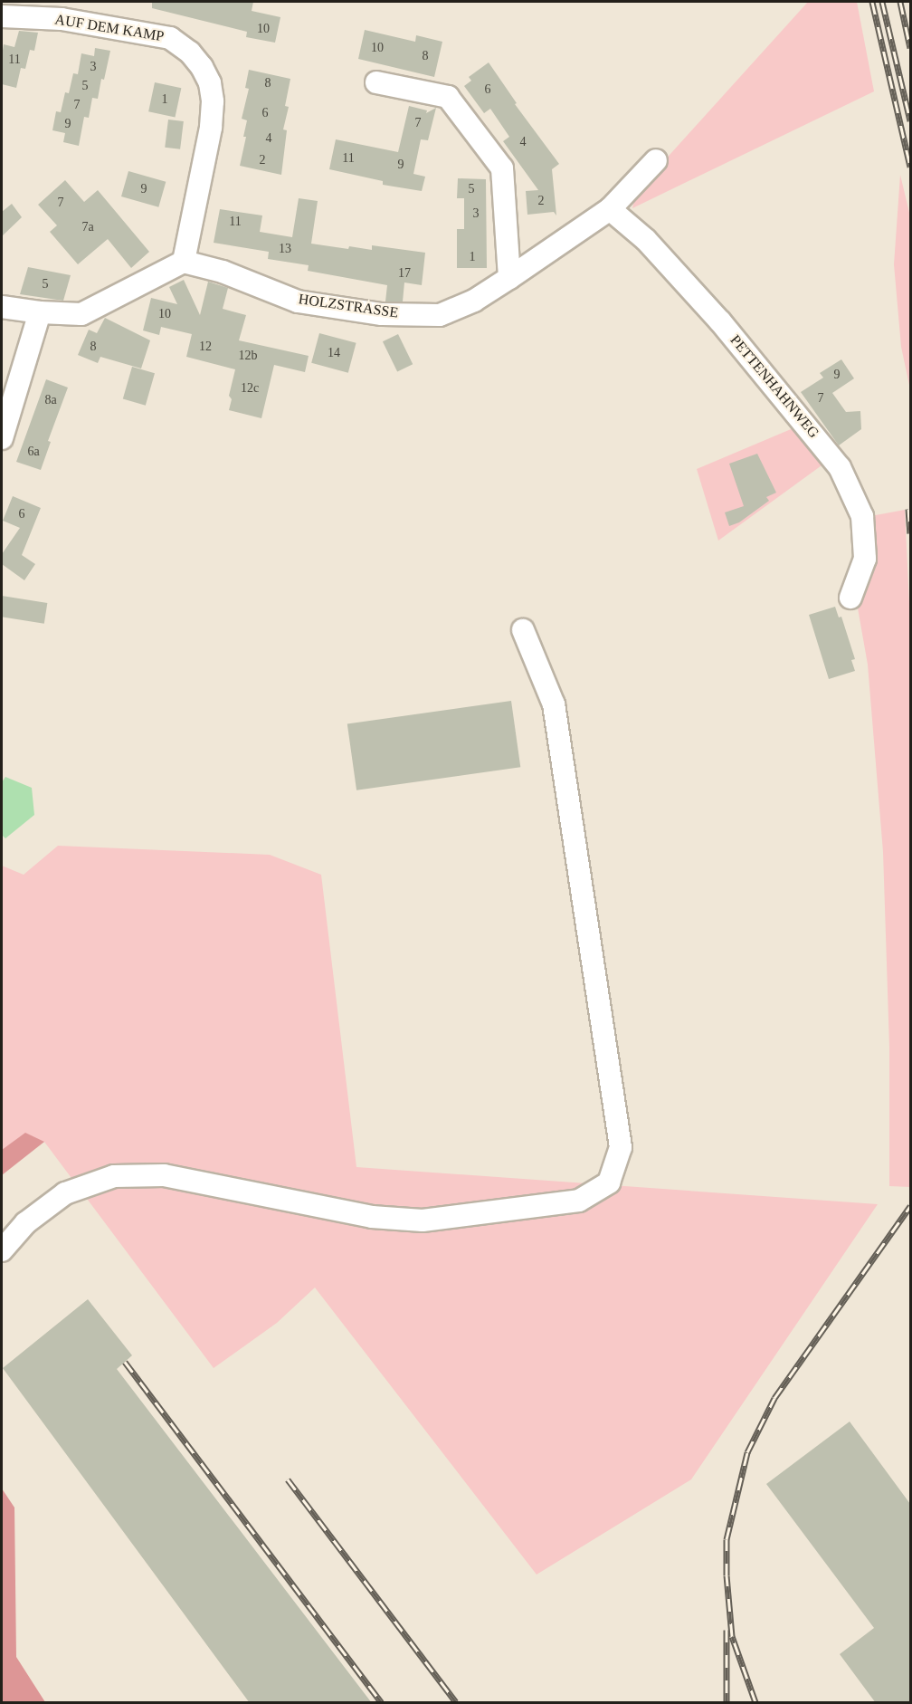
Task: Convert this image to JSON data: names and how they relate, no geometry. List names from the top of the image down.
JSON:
{
  "streets": {
    "street": ["AUF DEM KAMP", "HOLZSTRASSE", "PETTENHAHNWEG"]
  },
  "crossings": [
    ["AUF DEM KAMP", "HOLZSTRASSE"],
    ["HOLZSTRASSE", "PETTENHAHNWEG"]
  ],
  "house_numbers": [
    "10",
    "10",
    "8",
    "11",
    "3",
    "8",
    "5",
    "6",
    "1",
    "7",
    "6",
    "7",
    "9",
    "4",
    "4",
    "11",
    "2",
    "9",
    "9",
    "5",
    "2",
    "7",
    "3",
    "11",
    "7a",
    "13",
    "1",
    "17",
    "5",
    "10",
    "8",
    "12",
    "14",
    "12b",
    "9",
    "12c",
    "7",
    "8a",
    "6a",
    "6"
  ]
}
